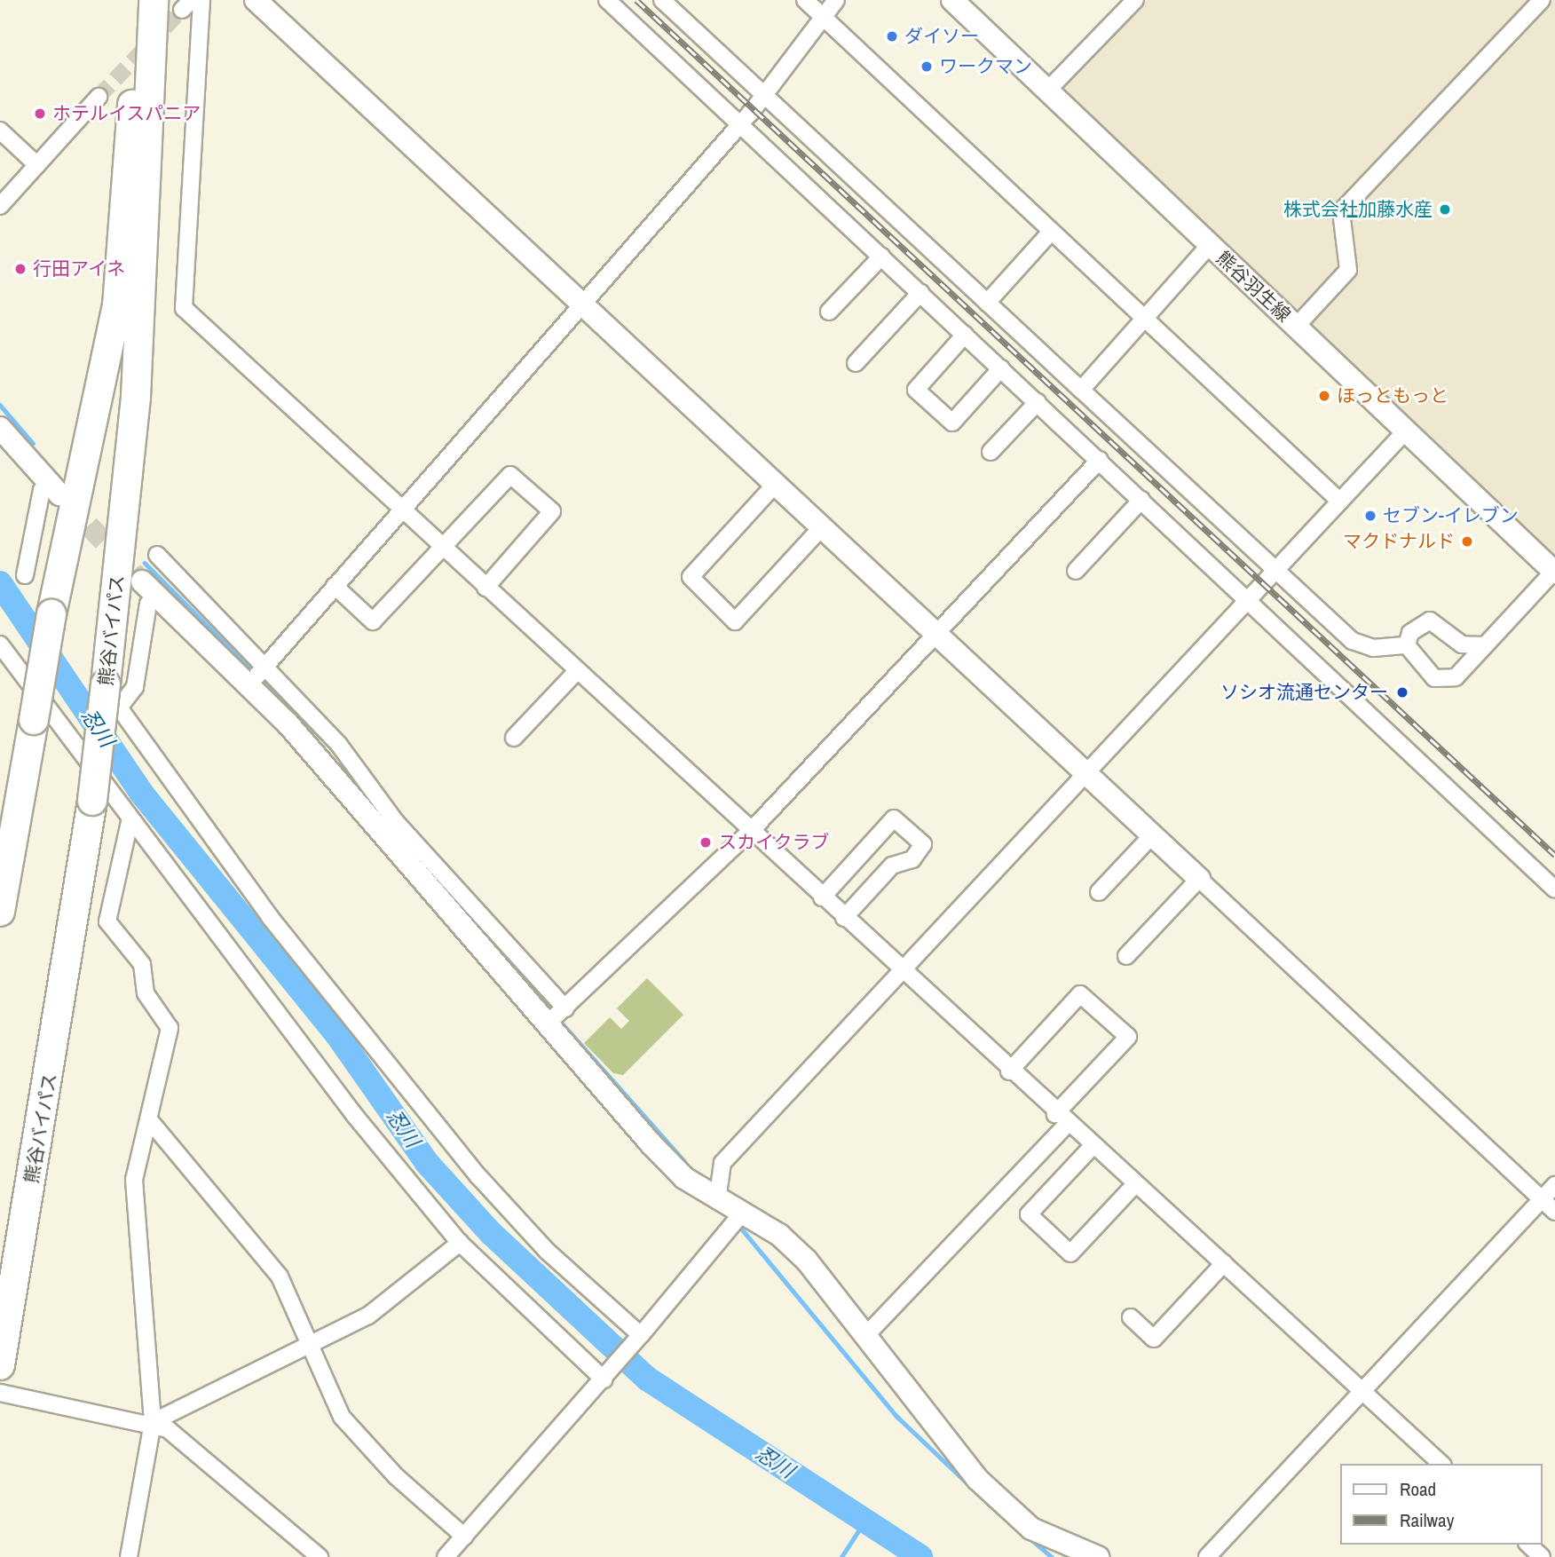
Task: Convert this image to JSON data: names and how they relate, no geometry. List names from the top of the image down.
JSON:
{
  "streets": {
    "highway": ["熊谷バイパス"],
    "street": ["熊谷羽生線"]
  },
  "water": ["忍川"],
  "places": [
    "ダイソー",
    "ワークマン",
    "ホテルイスパニア",
    "株式会社加藤水産",
    "行田アイネ",
    "ほっともっと",
    "セブン-イレブン",
    "マクドナルド",
    "ソシオ流通センター",
    "スカイクラブ"
  ],
  "legend": ["Road", "Railway"]
}
